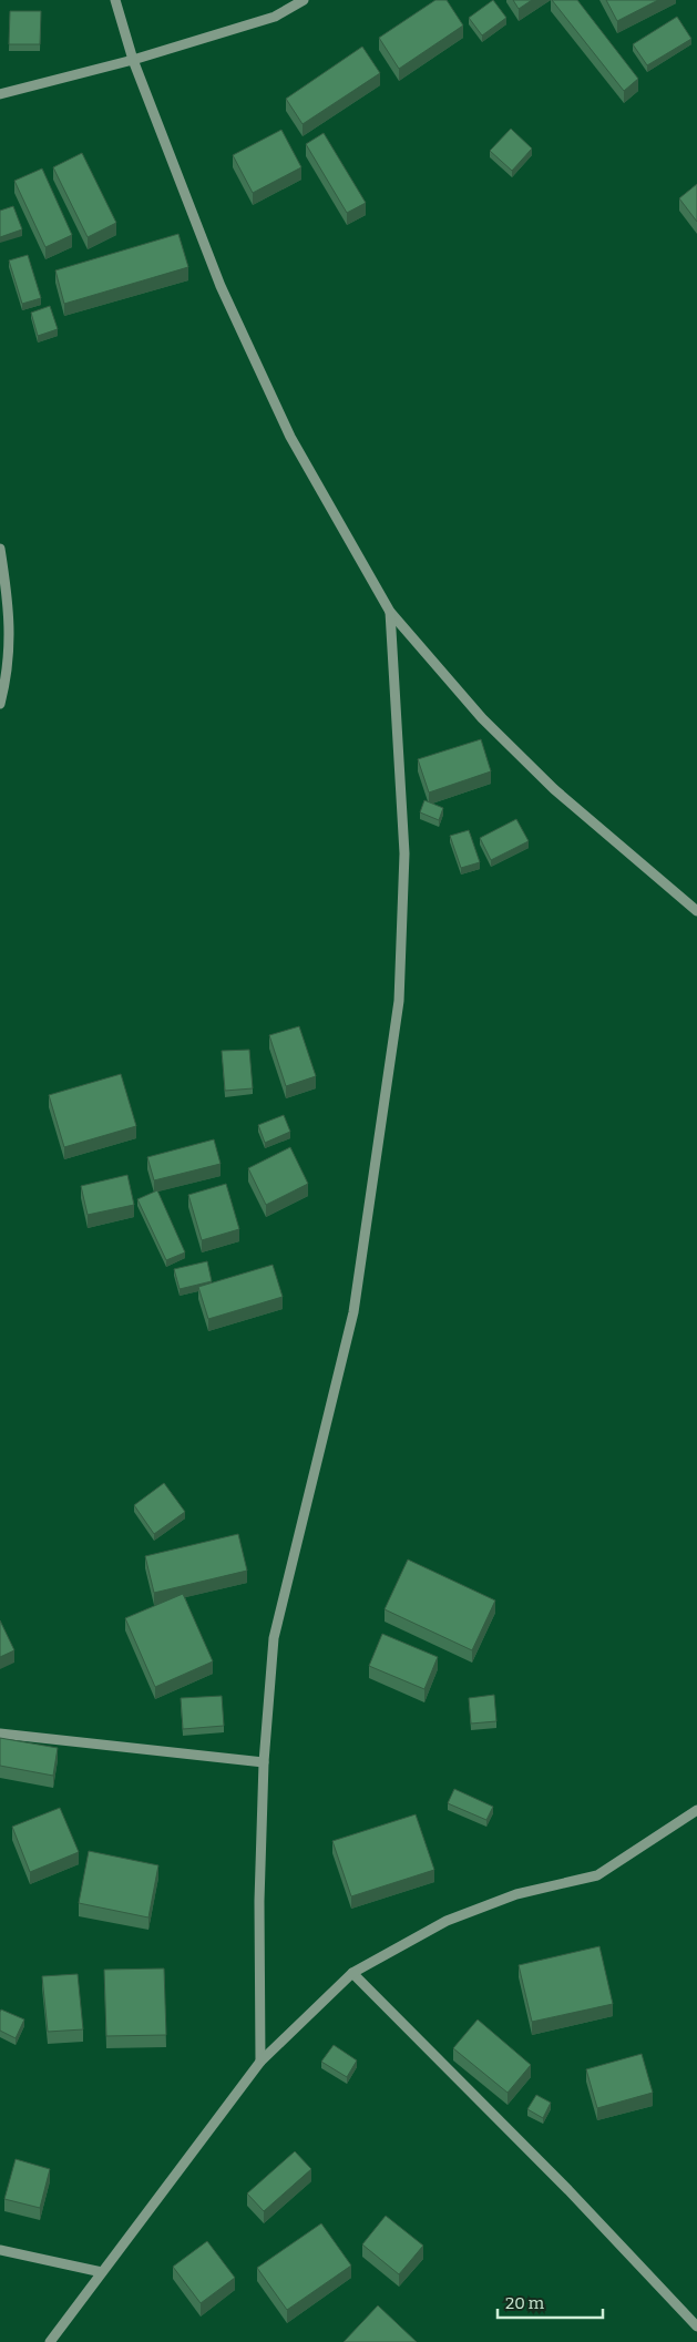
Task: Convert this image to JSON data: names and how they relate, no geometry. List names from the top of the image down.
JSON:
{
  "scale_bar": "20 m"
}
